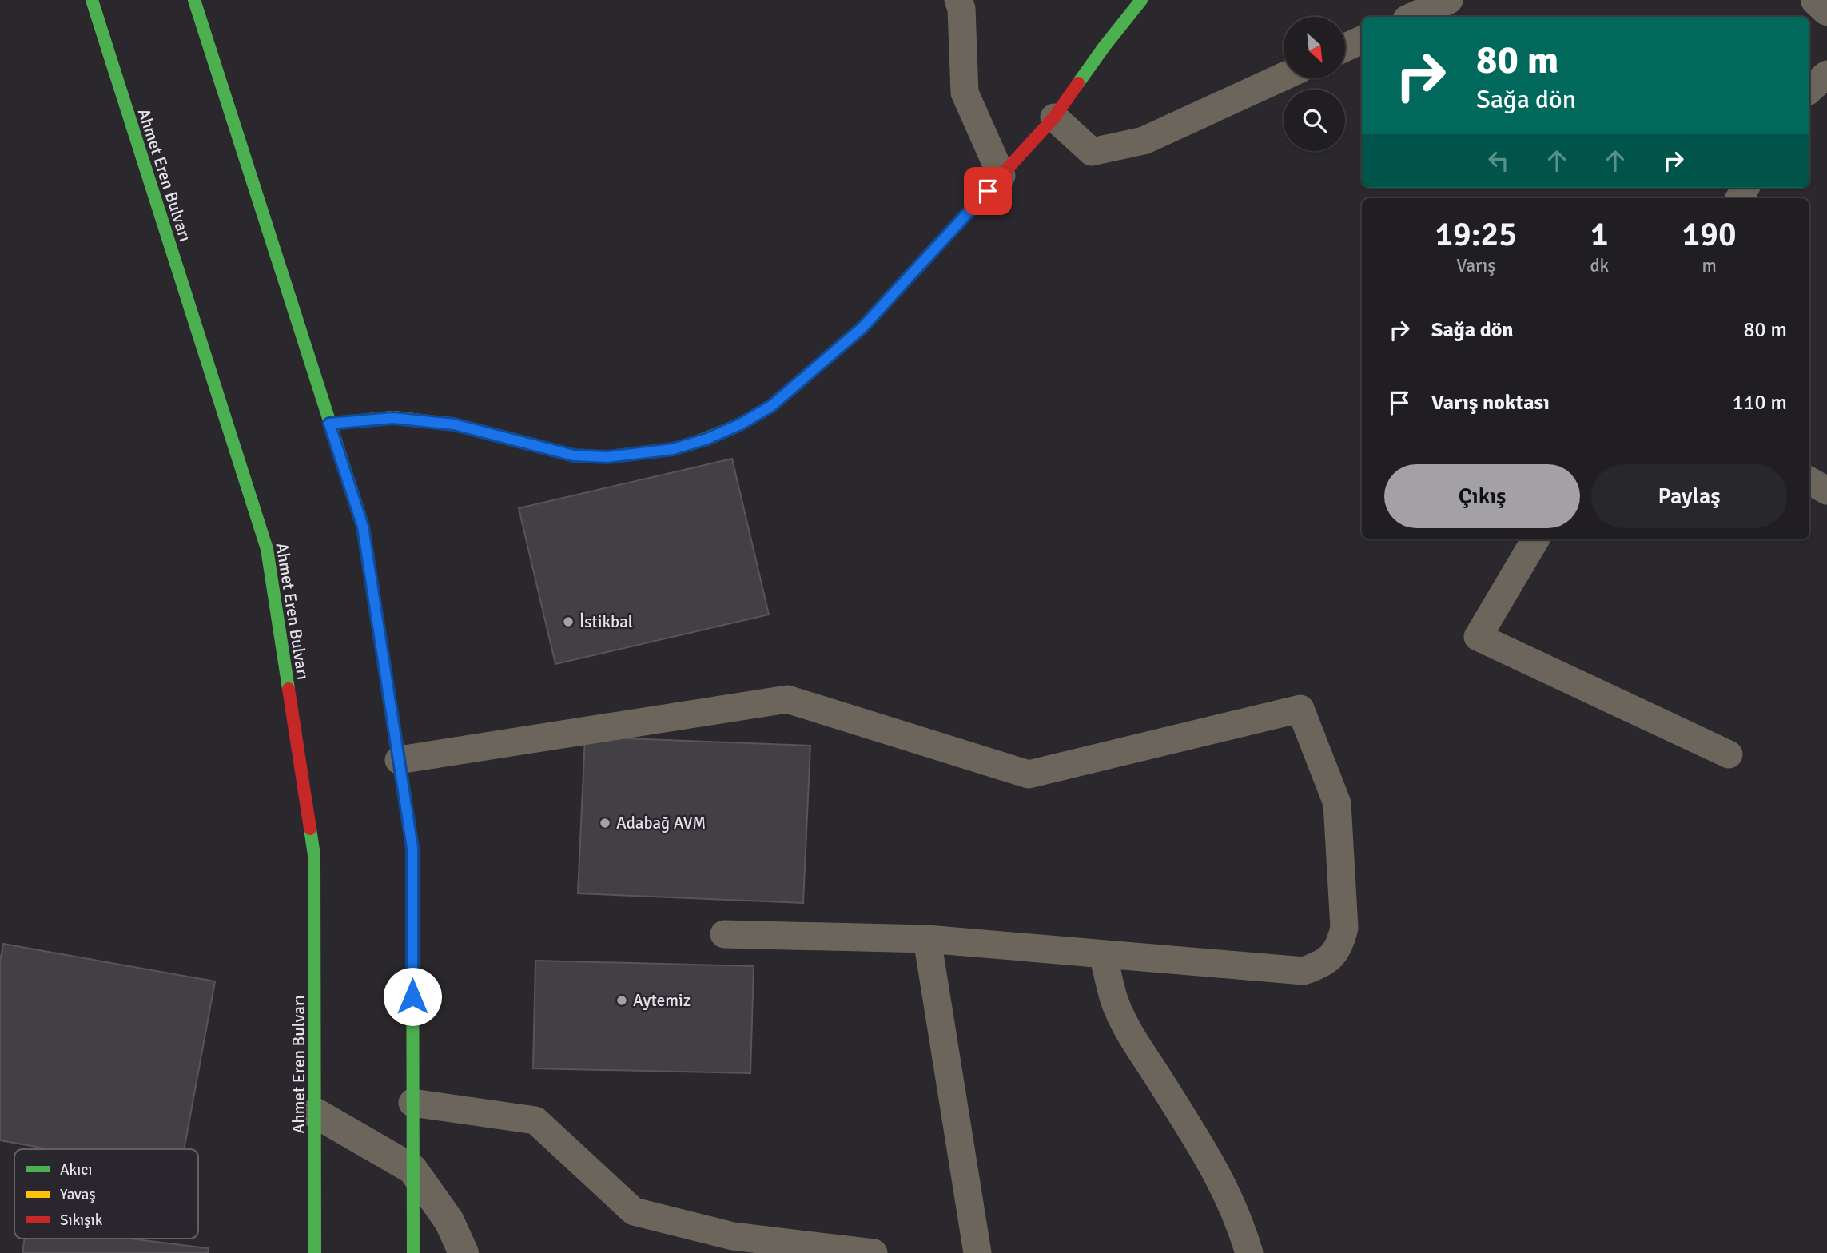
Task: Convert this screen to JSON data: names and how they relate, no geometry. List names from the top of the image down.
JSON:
{
  "streets": {
    "main road": ["Ahmet Eren Bulvarı"]
  },
  "places": ["İstikbal", "Adabağ AVM", "Aytemiz"],
  "legend": ["Akıcı", "Yavaş", "Sıkışık"],
  "north": "bottom right",
  "page": {
    "turn": ["80 m", "Sağa dön"],
    "eta": [
      "19:25",
      "Varış",
      "1",
      "dk",
      "190",
      "m"
    ],
    "list": [
      {
        "name": "Sağa dön",
        "value": "80 m"
      },
      {
        "name": "Varış noktası",
        "value": "110 m"
      }
    ],
    "buttons": ["Çıkış", "Paylaş"]
  }
}
